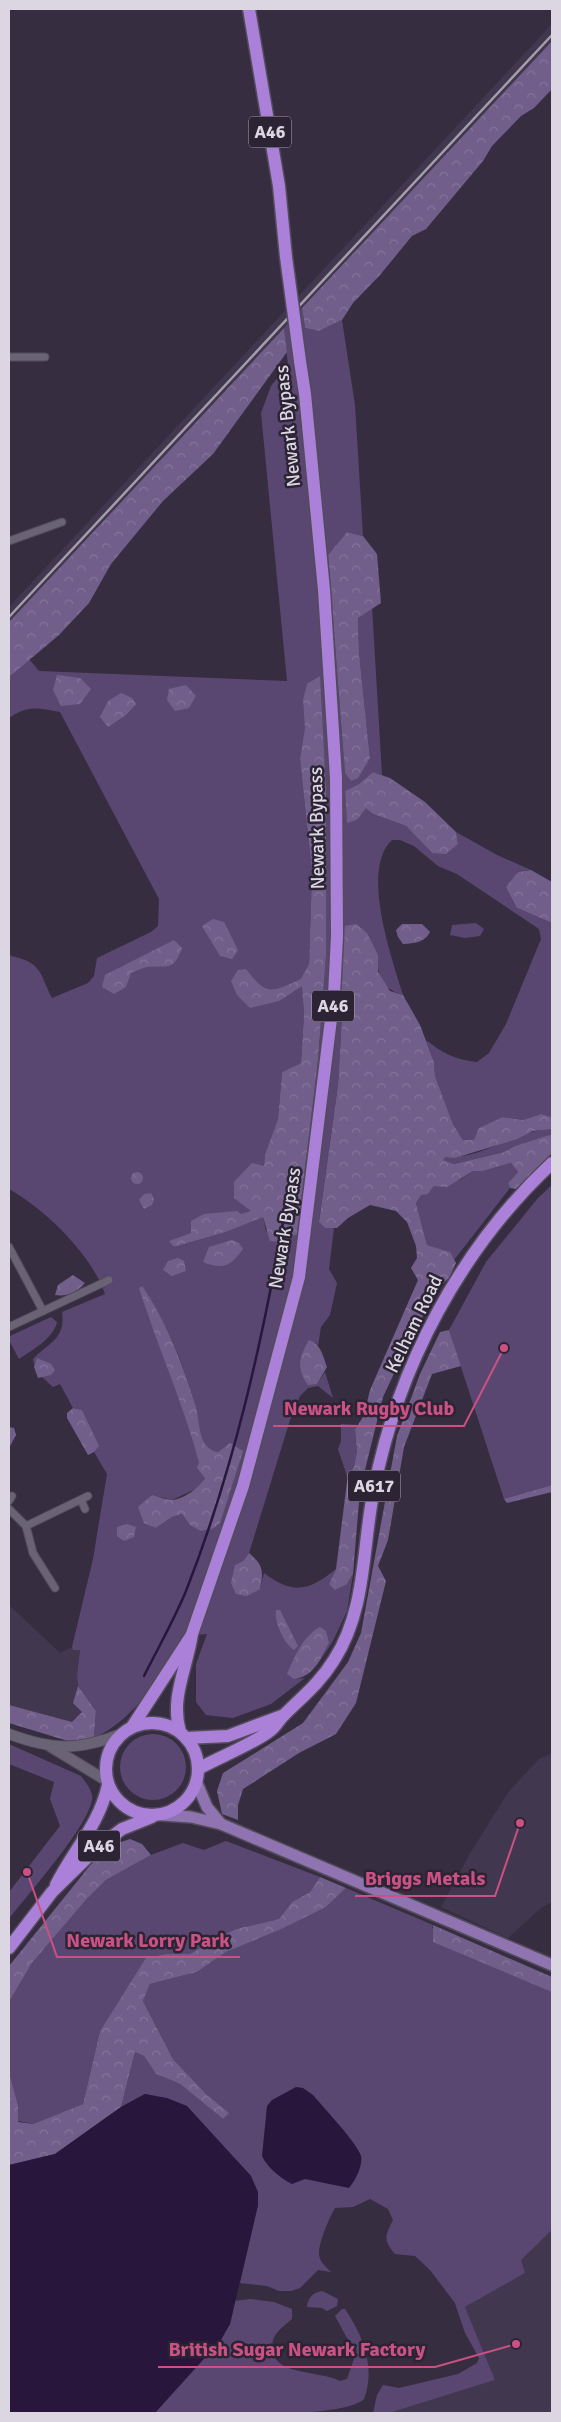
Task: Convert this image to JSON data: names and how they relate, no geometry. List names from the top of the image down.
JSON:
{
  "streets": {
    "highway": [
      "A46",
      "Newark Bypass",
      "Kelham Road",
      "A617"
    ]
  },
  "crossings": [
    ["A46", "Newark Bypass"],
    ["A46", "Kelham Road"],
    ["Newark Bypass", "Kelham Road"]
  ],
  "places": [
    "Newark Rugby Club",
    "Briggs Metals",
    "Newark Lorry Park",
    "British Sugar Newark Factory"
  ]
}
